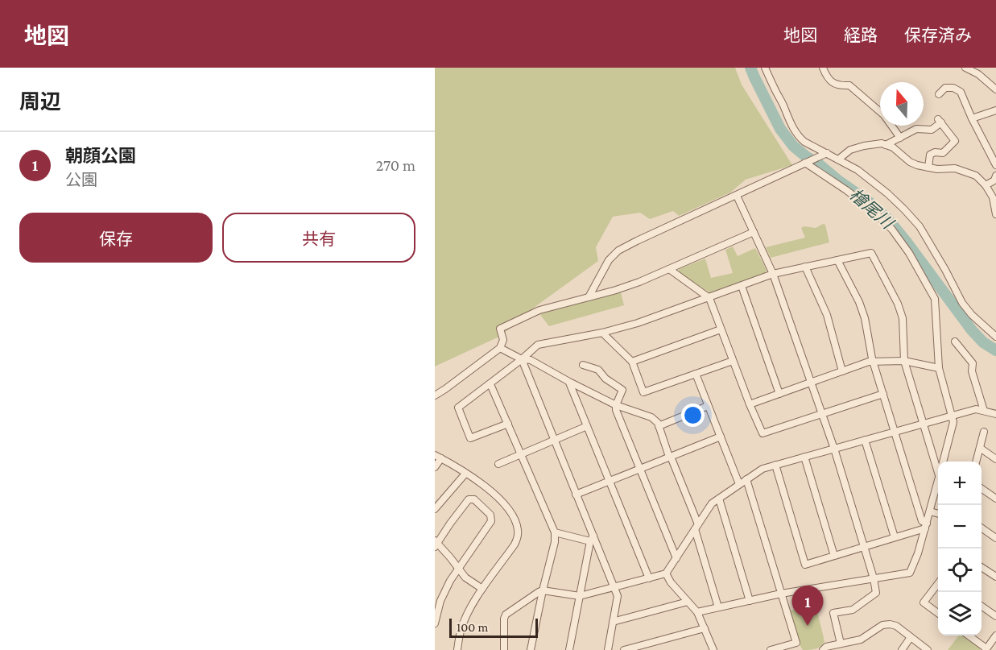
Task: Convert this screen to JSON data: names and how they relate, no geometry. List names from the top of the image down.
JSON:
{
  "water": ["檜尾川"],
  "scale_bar": "100 m",
  "north": "top",
  "page": {
    "header": "地図",
    "nav": ["地図", "経路", "保存済み"],
    "heading": "周辺",
    "list": [
      {
        "mark": "1",
        "name": "朝顔公園",
        "note": "公園",
        "value": "270 m"
      }
    ],
    "buttons": ["保存", "共有"],
    "map_buttons": ["+", "−"],
    "pins": "1",
    "scale": "100 m"
  }
}
